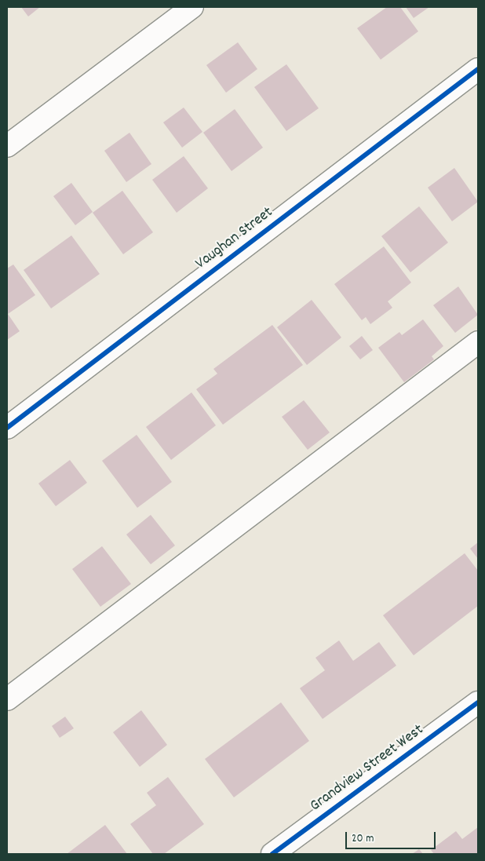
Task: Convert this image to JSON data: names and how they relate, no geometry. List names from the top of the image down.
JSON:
{
  "streets": {
    "street": ["Vaughan Street", "Grandview Street West"]
  },
  "scale_bar": "20 m"
}
